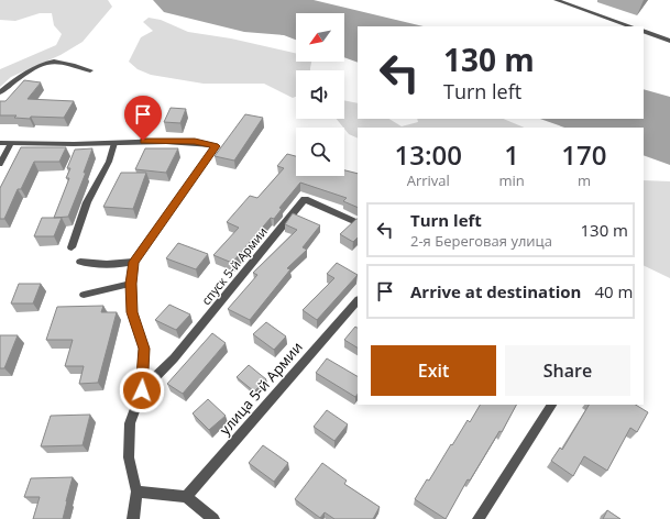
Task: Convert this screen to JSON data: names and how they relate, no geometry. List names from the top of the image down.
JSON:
{
  "streets": {
    "street": ["спуск 5-й Армии", "улица 5-й Армии"]
  },
  "north": "bottom left",
  "page": {
    "turn": ["130 m", "Turn left"],
    "eta": [
      "13:00",
      "Arrival",
      "1",
      "min",
      "170",
      "m"
    ],
    "list": [
      {
        "name": "Turn left",
        "note": "2-я Береговая улица",
        "value": "130 m"
      },
      {
        "name": "Arrive at destination",
        "value": "40 m"
      }
    ],
    "buttons": ["Exit", "Share"]
  }
}
